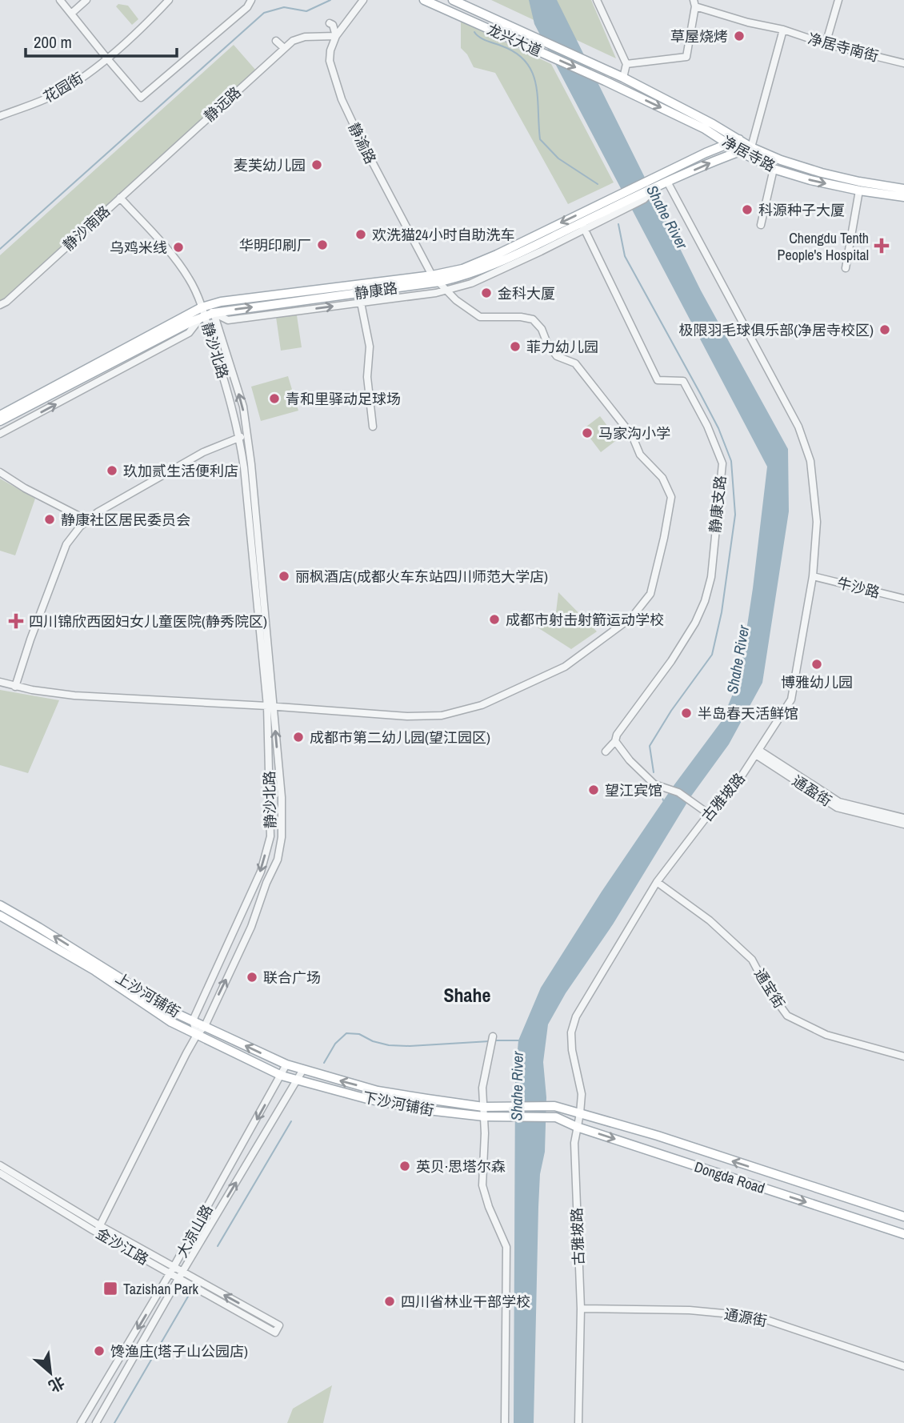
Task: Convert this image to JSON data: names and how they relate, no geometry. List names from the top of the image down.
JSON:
{
  "streets": {
    "main road": [
      "龙兴大道",
      "净居寺路",
      "静康路",
      "上沙河铺街",
      "下沙河铺街",
      "Dongda Road"
    ],
    "street": [
      "净居寺南街",
      "花园街",
      "静远路",
      "静渝路",
      "静沙南路",
      "静沙北路",
      "静康支路",
      "牛沙路",
      "通盈街",
      "古雅坡路",
      "通宝街",
      "大凉山路",
      "金沙江路",
      "通源街"
    ]
  },
  "crossings": [
    ["龙兴大道", "净居寺路"],
    ["静远路", "静渝路"],
    ["静远路", "静沙南路"],
    ["静渝路", "静康路"],
    ["静渝路", "静沙北路"],
    ["净居寺路", "静康路"],
    ["静沙南路", "静康路"],
    ["静沙南路", "静沙北路"],
    ["静康路", "静沙北路"],
    ["静康路", "静康支路"],
    ["静康路", "古雅坡路"],
    ["静沙北路", "上沙河铺街"],
    ["静沙北路", "金沙江路"],
    ["牛沙路", "古雅坡路"],
    ["通盈街", "古雅坡路"],
    ["古雅坡路", "通宝街"],
    ["古雅坡路", "Dongda Road"],
    ["古雅坡路", "通源街"],
    ["上沙河铺街", "下沙河铺街"],
    ["上沙河铺街", "大凉山路"],
    ["下沙河铺街", "Dongda Road"],
    ["下沙河铺街", "大凉山路"]
  ],
  "districts": ["Shahe"],
  "water": ["Shahe River"],
  "places": {
    "other": [
      "草屋烧烤",
      "麦芙幼儿园",
      "科源种子大厦",
      "欢洗猫24小时自助洗车",
      "华明印刷厂",
      "乌鸡米线",
      "金科大厦",
      "极限羽毛球俱乐部(净居寺校区)",
      "菲力幼儿园",
      "青和里驿动足球场",
      "马家沟小学",
      "玖加贰生活便利店",
      "静康社区居民委员会",
      "丽枫酒店(成都火车东站四川师范大学店)",
      "成都市射击射箭运动学校",
      "博雅幼儿园",
      "半岛春天活鲜馆",
      "成都市第二幼儿园(望江园区)",
      "望江宾馆",
      "联合广场",
      "英贝·思塔尔森",
      "四川省林业干部学校",
      "馋渔庄(塔子山公园店)"
    ],
    "health": ["Chengdu Tenth People's Hospital", "四川锦欣西囡妇女儿童医院(静秀院区)"],
    "transit": ["Tazishan Park"]
  },
  "scale_bar": "200 m",
  "north": "bottom right"
}
